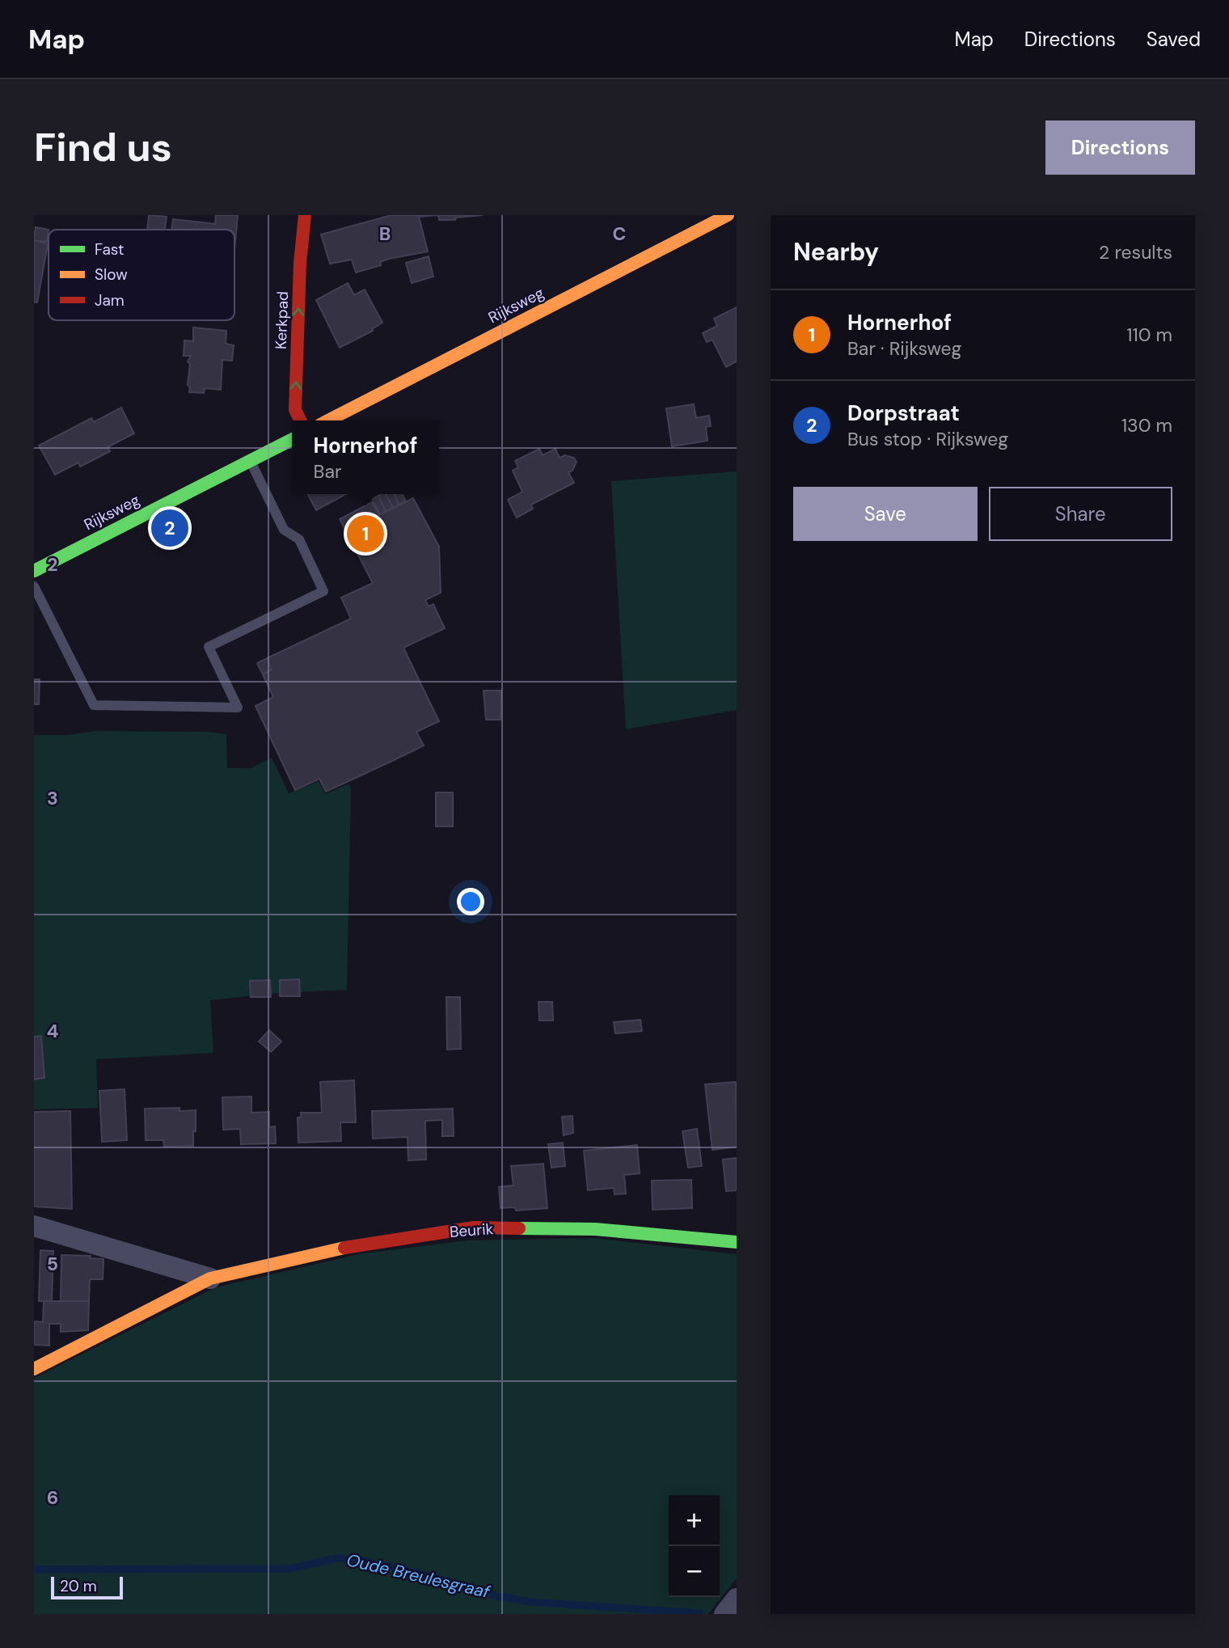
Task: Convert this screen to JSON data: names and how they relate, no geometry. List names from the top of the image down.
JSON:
{
  "streets": {
    "street": ["Rijksweg", "Kerkpad", "Beurik"]
  },
  "one_way": ["Kerkpad"],
  "water": ["Oude Breulesgraaf"],
  "legend": ["Fast", "Slow", "Jam"],
  "scale_bar": "20 m",
  "page": {
    "header": "Map",
    "nav": ["Map", "Directions", "Saved"],
    "buttons": [
      "Directions",
      ["Save", "Share"]
    ],
    "title": "Find us",
    "heading": ["Nearby", "2 results"],
    "list": [
      {
        "mark": "1",
        "name": "Hornerhof",
        "note": "Bar · Rijksweg",
        "value": "110 m"
      },
      {
        "mark": "2",
        "name": "Dorpstraat",
        "note": "Bus stop · Rijksweg",
        "value": "130 m"
      }
    ],
    "popup": ["Hornerhof", "Bar"],
    "pins": ["2", "1"],
    "map_buttons": ["+", "−"],
    "scale": "20 m"
  },
  "grid": {
    "columns": ["B", "C"],
    "rows": [
      "2",
      "3",
      "4",
      "5",
      "6"
    ]
  }
}
